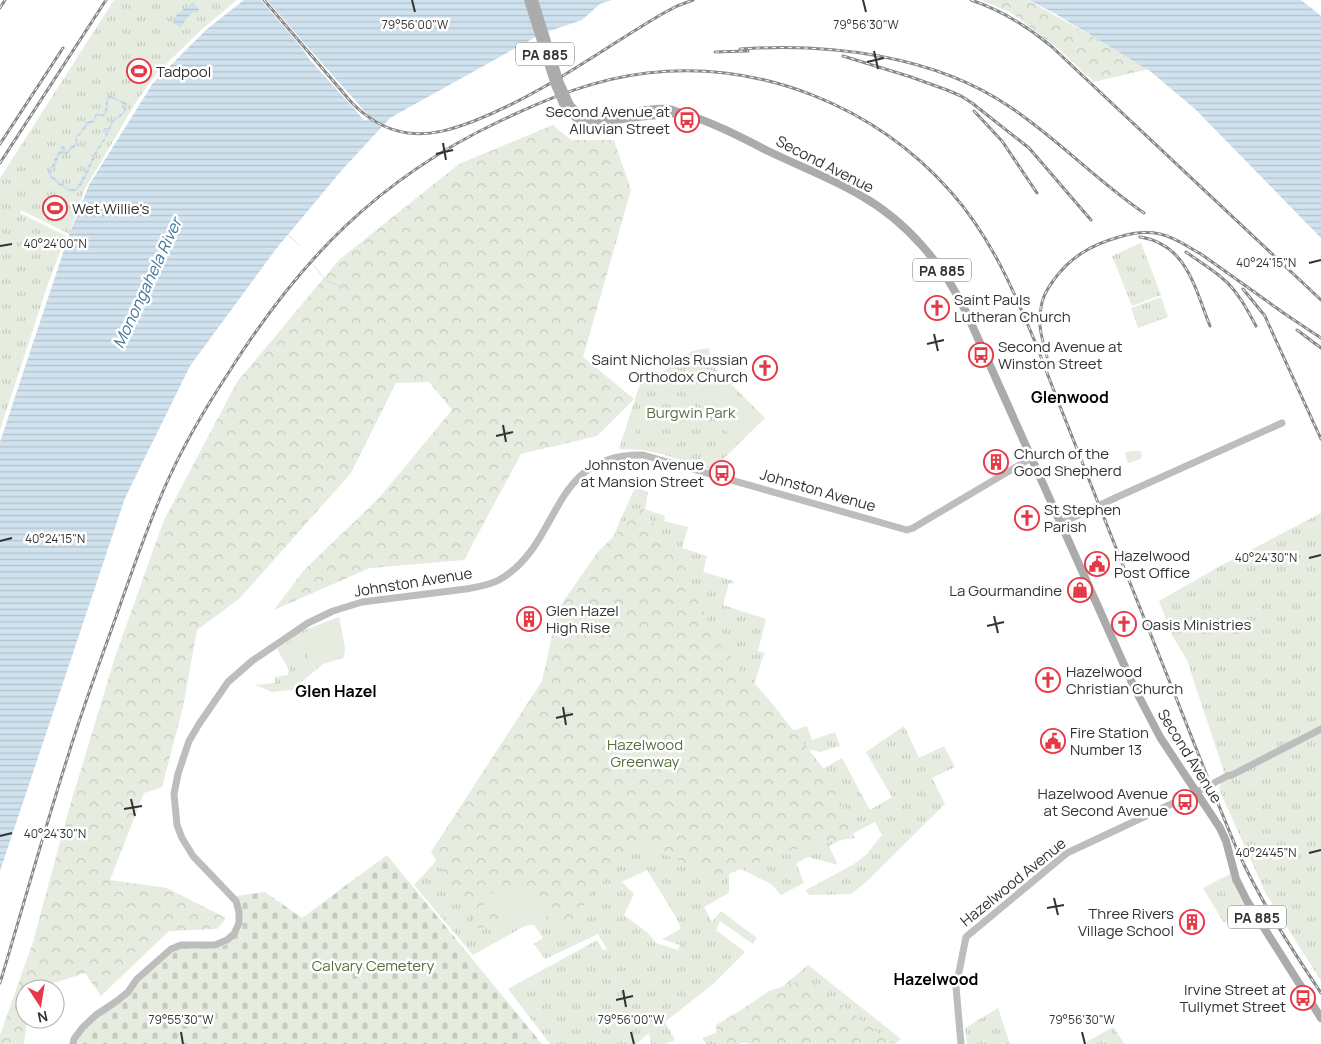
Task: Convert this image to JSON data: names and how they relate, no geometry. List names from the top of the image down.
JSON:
{
  "streets": {
    "main road": ["PA 885", "Second Avenue"],
    "street": ["Johnston Avenue", "Hazelwood Avenue"]
  },
  "crossings": [
    ["PA 885", "Second Avenue"],
    ["Second Avenue", "Johnston Avenue"],
    ["Second Avenue", "Hazelwood Avenue"]
  ],
  "districts": ["Glenwood", "Glen Hazel", "Hazelwood"],
  "water": ["Monongahela River"],
  "parks": ["Burgwin Park", "Hazelwood Greenway", "Calvary Cemetery"],
  "places": {
    "sports": ["Tadpool", "Wet Willie's"],
    "bus stop": [
      "Second Avenue at Alluvian Street",
      "Second Avenue at Winston Street",
      "Johnston Avenue at Mansion Street",
      "Hazelwood Avenue at Second Avenue",
      "Irvine Street at Tullymet Street"
    ],
    "church": [
      "Saint Pauls Lutheran Church",
      "Saint Nicholas Russian Orthodox Church",
      "St Stephen Parish",
      "Oasis Ministries",
      "Hazelwood Christian Church"
    ],
    "building": ["Church of the Good Shepherd", "Glen Hazel High Rise", "Three Rivers Village School"],
    "public building": ["Hazelwood Post Office", "Fire Station Number 13"],
    "shop": ["La Gourmandine"]
  },
  "north": "bottom",
  "coordinates": [
    "79°56'00\"W",
    "79°56'30\"W",
    "40°24'00\"N",
    "40°24'15\"N",
    "40°24'30\"N",
    "40°24'45\"N",
    "79°55'30\"W"
  ]
}
